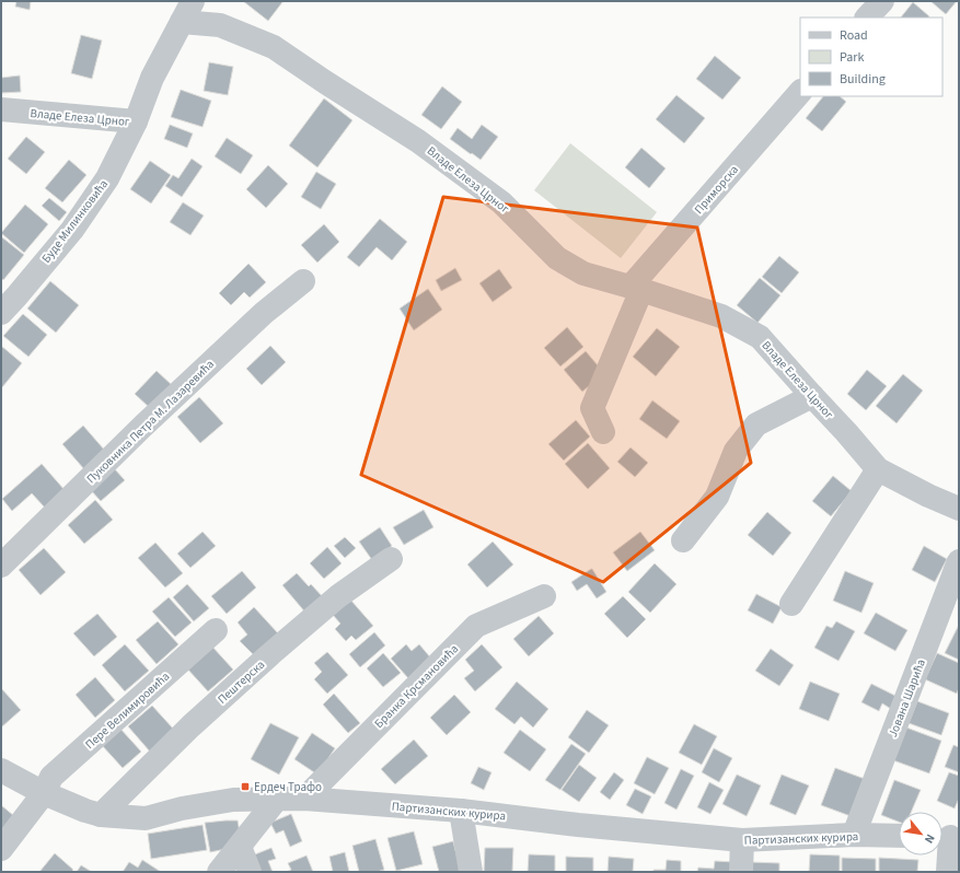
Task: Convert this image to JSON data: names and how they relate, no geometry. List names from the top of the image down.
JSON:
{
  "streets": {
    "street": [
      "Владе Елеза Црног",
      "Приморска",
      "Буде Милинковића",
      "Пуковника Петра М. Лазаревића",
      "Пештерска",
      "Бранка Крсмановића",
      "Јована Шарића",
      "Пере Велимировића",
      "Партизанских курира"
    ]
  },
  "crossings": [
    ["Владе Елеза Црног", "Приморска"],
    ["Владе Елеза Црног", "Буде Милинковића"],
    ["Пештерска", "Партизанских курира"],
    ["Бранка Крсмановића", "Партизанских курира"],
    ["Јована Шарића", "Партизанских курира"],
    ["Пере Велимировића", "Партизанских курира"]
  ],
  "places": {
    "transit": ["Ердеч Трафо"]
  },
  "legend": ["Road", "Park", "Building"],
  "north": "bottom right"
}
